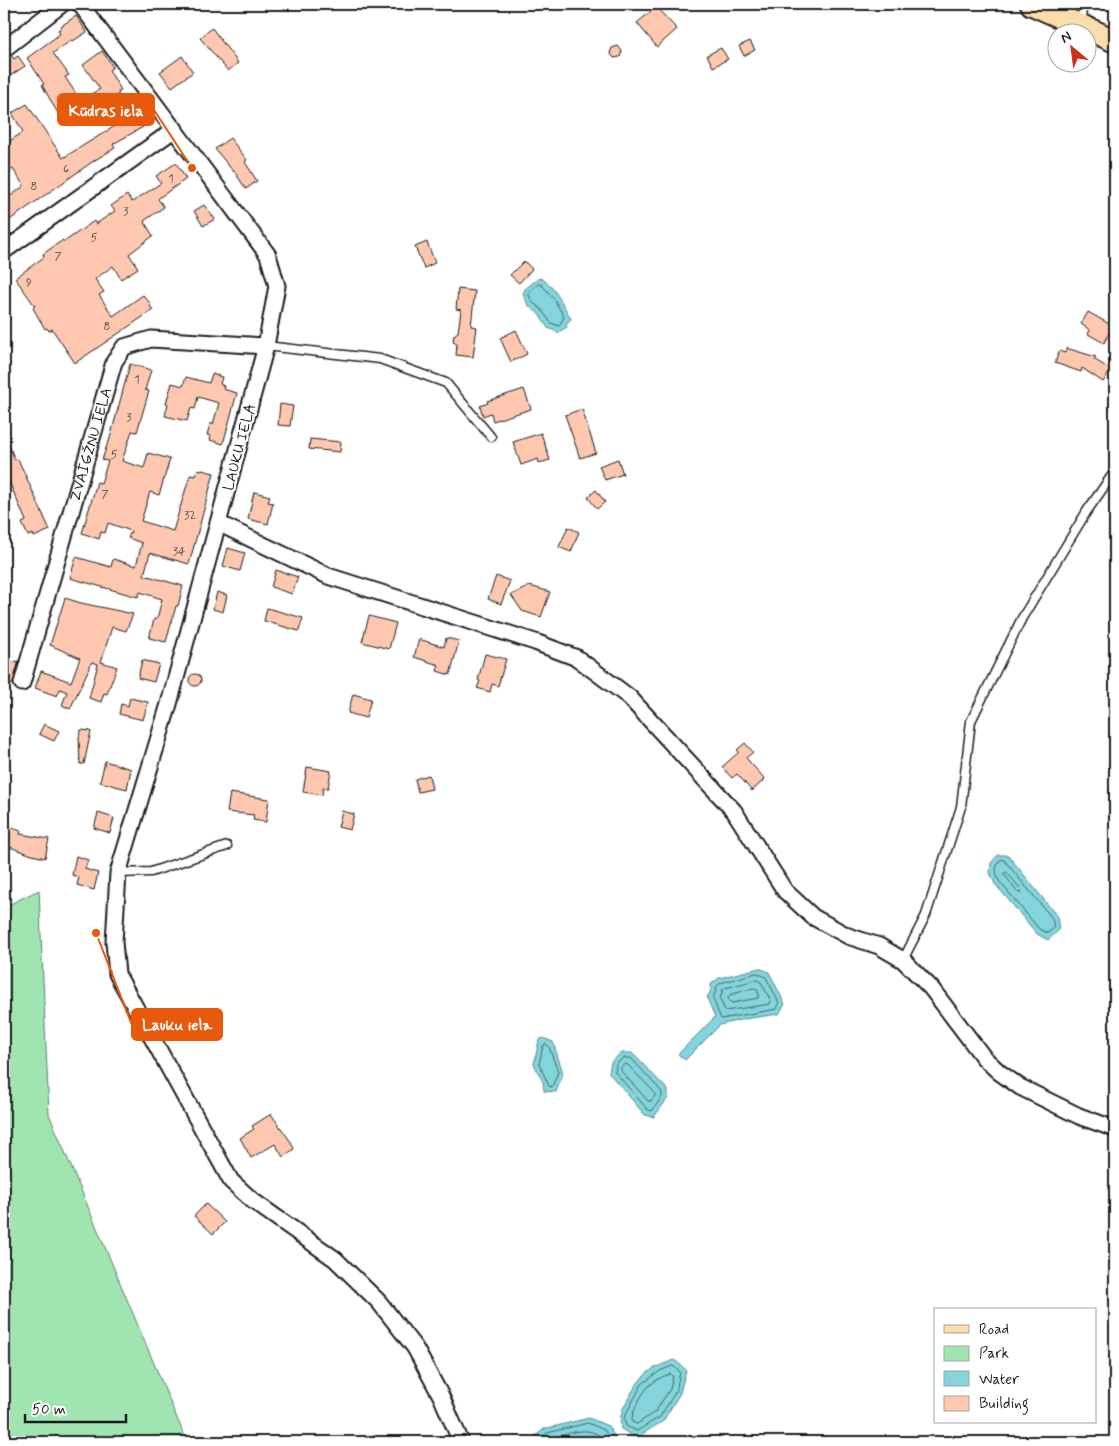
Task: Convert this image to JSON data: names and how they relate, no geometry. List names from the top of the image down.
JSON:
{
  "streets": {
    "street": ["ZVAIGŽŅU IELA", "LAUKU IELA"]
  },
  "crossings": [
    ["ZVAIGŽŅU IELA", "LAUKU IELA"]
  ],
  "places": ["Kūdras iela", "Lauku iela"],
  "house_numbers": [
    "6",
    "1",
    "8",
    "3",
    "5",
    "7",
    "9",
    "8",
    "1",
    "3",
    "5",
    "7",
    "32",
    "34"
  ],
  "legend": [
    "Road",
    "Park",
    "Water",
    "Building"
  ],
  "scale_bar": "50 m",
  "north": "top left"
}
